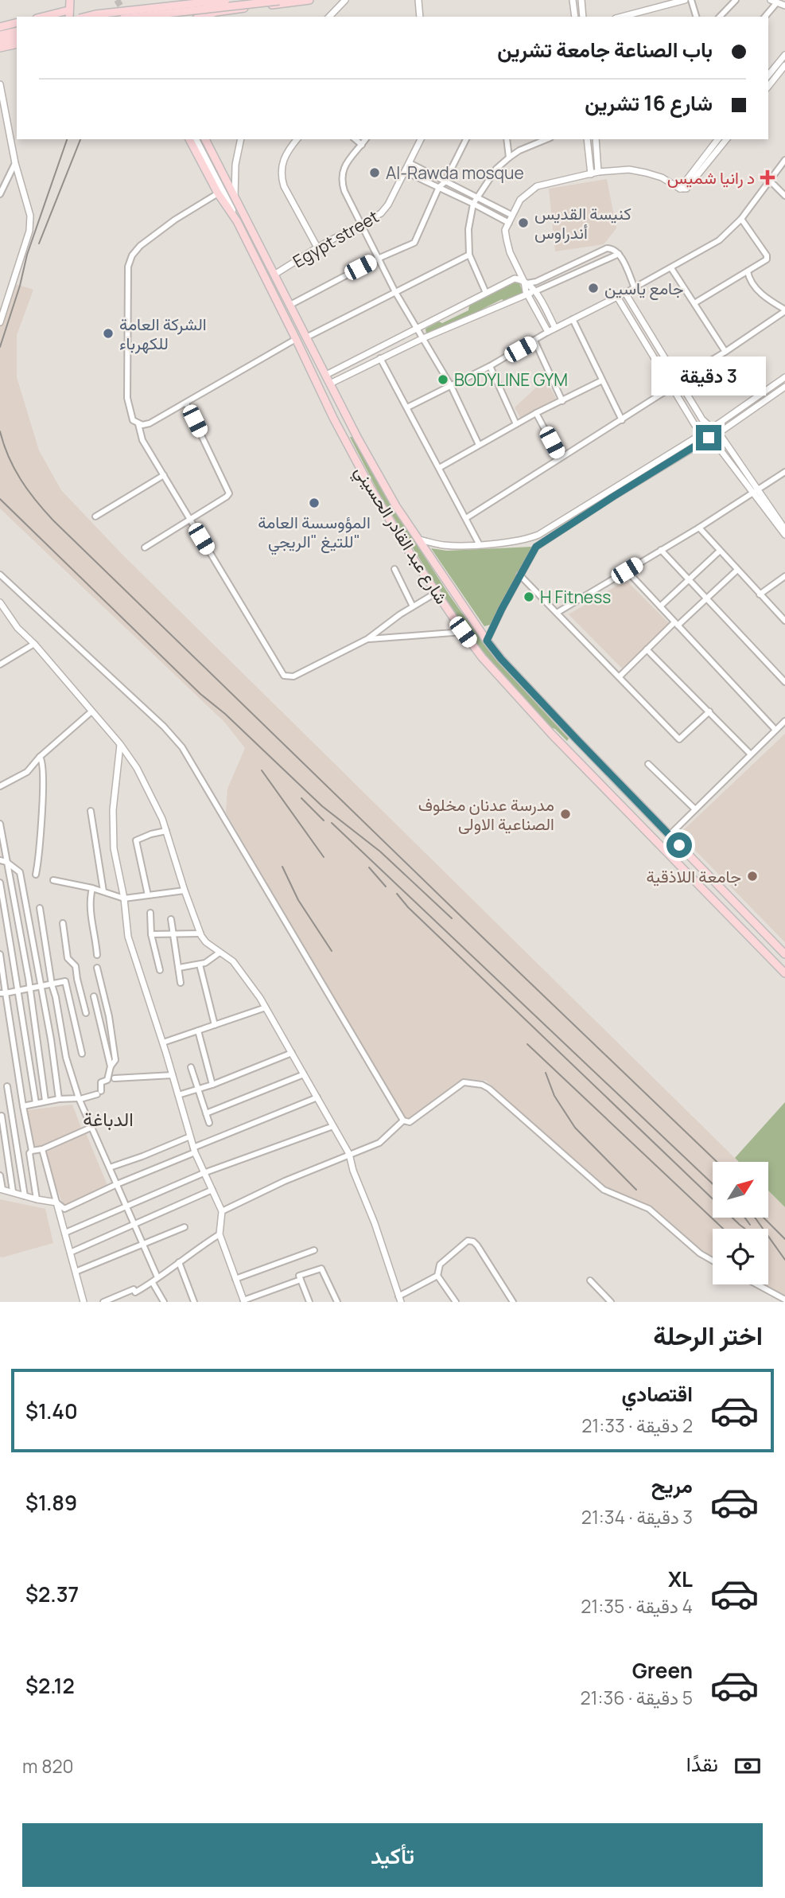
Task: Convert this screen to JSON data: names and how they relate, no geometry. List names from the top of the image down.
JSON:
{
  "streets": {
    "main road": ["شارع عبد القادر الحسيني"],
    "street": ["Egypt street"]
  },
  "crossings": [
    ["Egypt street", "شارع عبد القادر الحسيني"]
  ],
  "districts": ["الدباغة"],
  "places": {
    "other": [
      "Al-Rawda mosque",
      "كنيسة القديس أندراوس",
      "جامع ياسين",
      "الشركة العامة للكهرباء",
      "BODYLINE GYM",
      "المؤوسسة العامة للتيغ \"الريجي\"",
      "H Fitness",
      "مدرسة عدنان مخلوف الصناعية الاولى",
      "جامعة اللاذقية"
    ],
    "health": ["د رانيا شميس"]
  },
  "north": "top right",
  "page": {
    "banner": ["باب الصناعة جامعة تشرين", "شارع 16 تشرين"],
    "bubble": "3 دقيقة",
    "heading": "اختر الرحلة",
    "list": [
      {
        "name": "اقتصادي",
        "note": "2 دقيقة · 21:33",
        "value": "$1.40"
      },
      {
        "name": "مريح",
        "note": "3 دقيقة · 21:34",
        "value": "$1.89"
      },
      {
        "name": "XL",
        "note": "4 دقيقة · 21:35",
        "value": "$2.37"
      },
      {
        "name": "Green",
        "note": "5 دقيقة · 21:36",
        "value": "$2.12"
      }
    ],
    "pay": ["نقدًا", "820 m"],
    "buttons": "تأكيد"
  }
}
